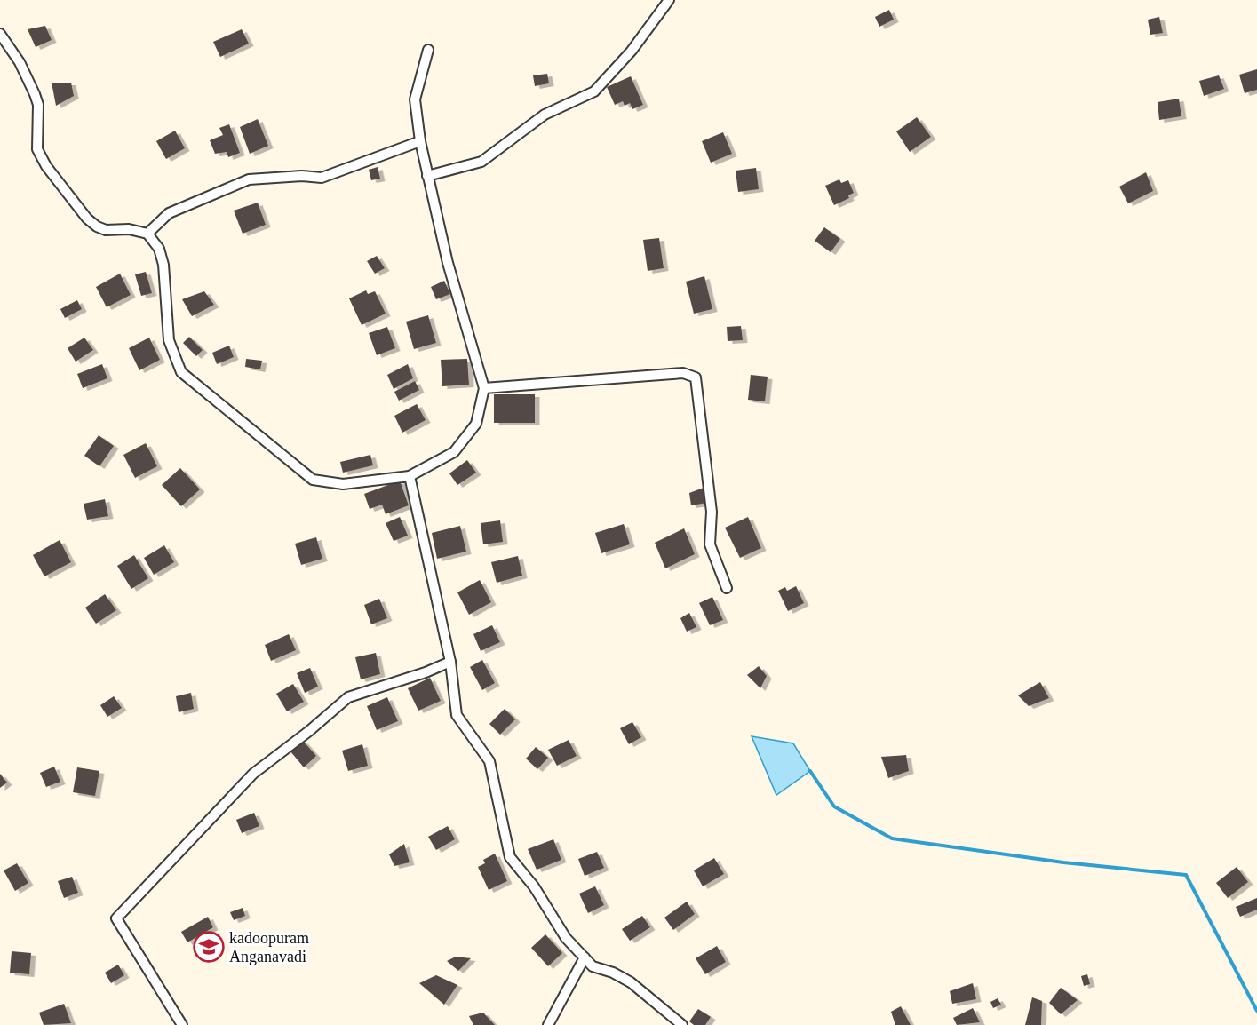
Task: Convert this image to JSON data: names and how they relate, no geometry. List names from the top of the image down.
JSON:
{
  "places": {
    "school or university": ["kadoopuram Anganavadi"]
  }
}
